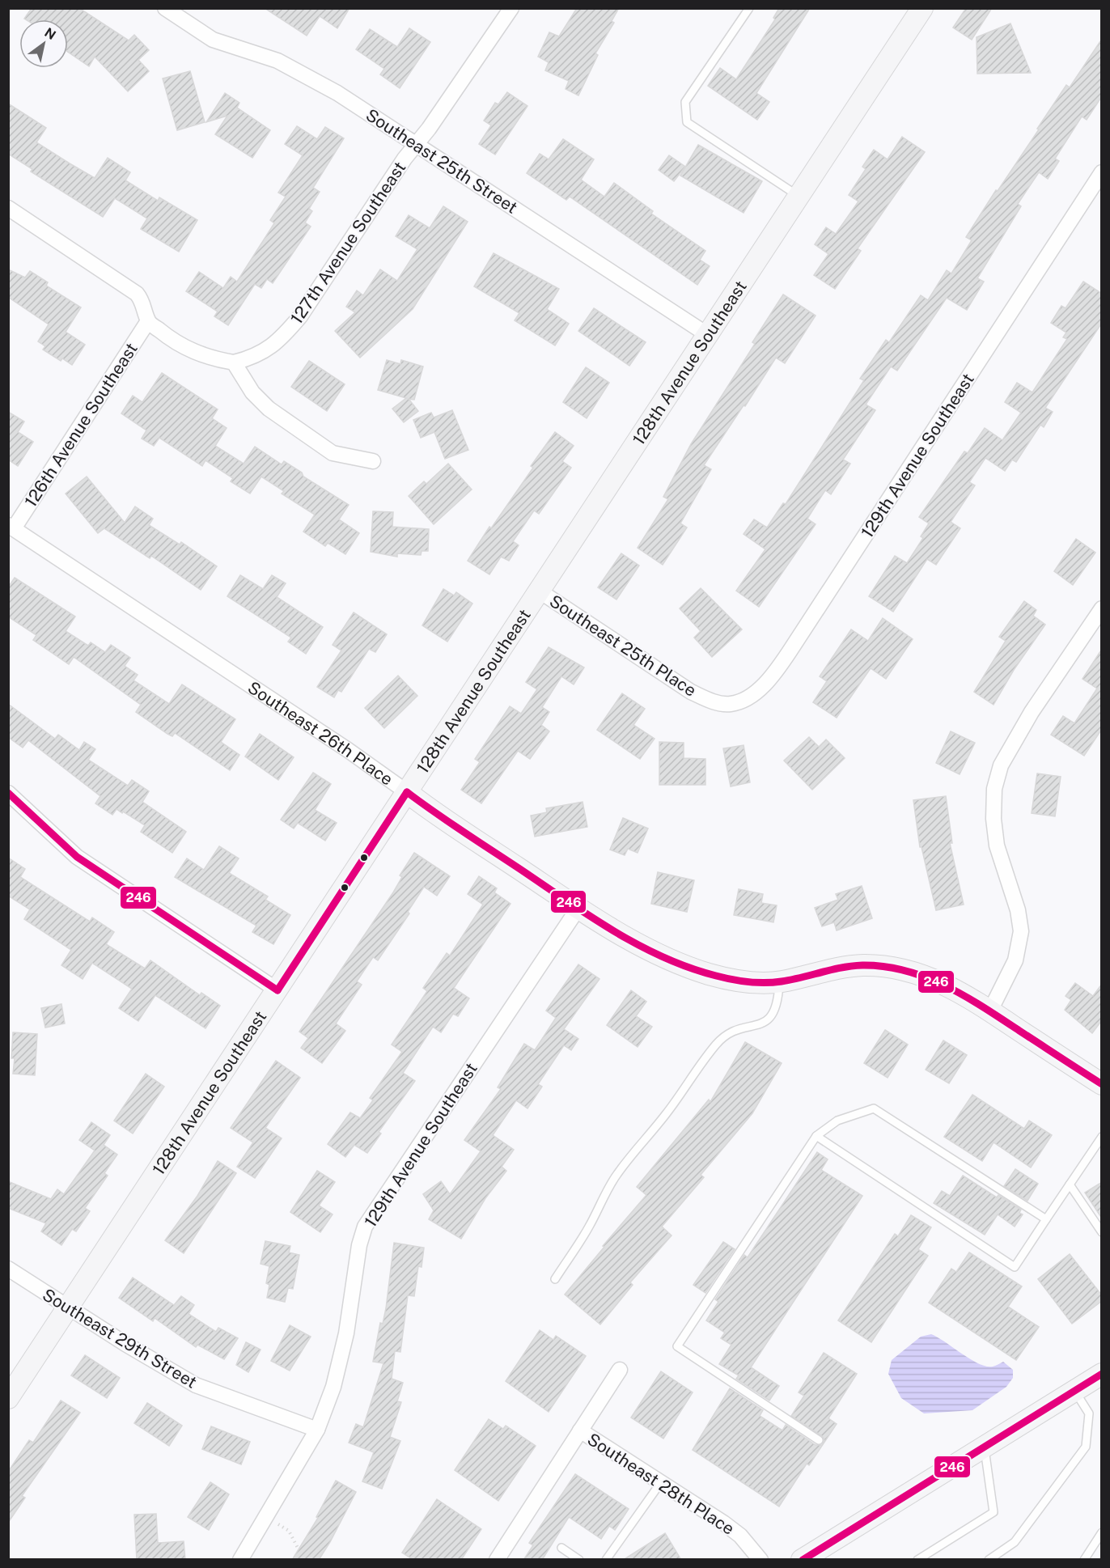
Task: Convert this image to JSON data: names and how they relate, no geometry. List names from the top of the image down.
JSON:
{
  "streets": {
    "street": [
      "Southeast 25th Street",
      "127th Avenue Southeast",
      "128th Avenue Southeast",
      "126th Avenue Southeast",
      "129th Avenue Southeast",
      "Southeast 25th Place",
      "Southeast 26th Place",
      "Southeast 29th Street",
      "Southeast 28th Place"
    ]
  },
  "crossings": [
    ["Southeast 25th Street", "127th Avenue Southeast"],
    ["Southeast 25th Street", "128th Avenue Southeast"],
    ["128th Avenue Southeast", "Southeast 25th Place"],
    ["128th Avenue Southeast", "Southeast 26th Place"],
    ["128th Avenue Southeast", "Southeast 29th Street"],
    ["126th Avenue Southeast", "Southeast 26th Place"],
    ["129th Avenue Southeast", "Southeast 25th Place"],
    ["129th Avenue Southeast", "Southeast 26th Place"],
    ["129th Avenue Southeast", "Southeast 29th Street"]
  ],
  "lines": ["transit line 246"],
  "north": "top right"
}
